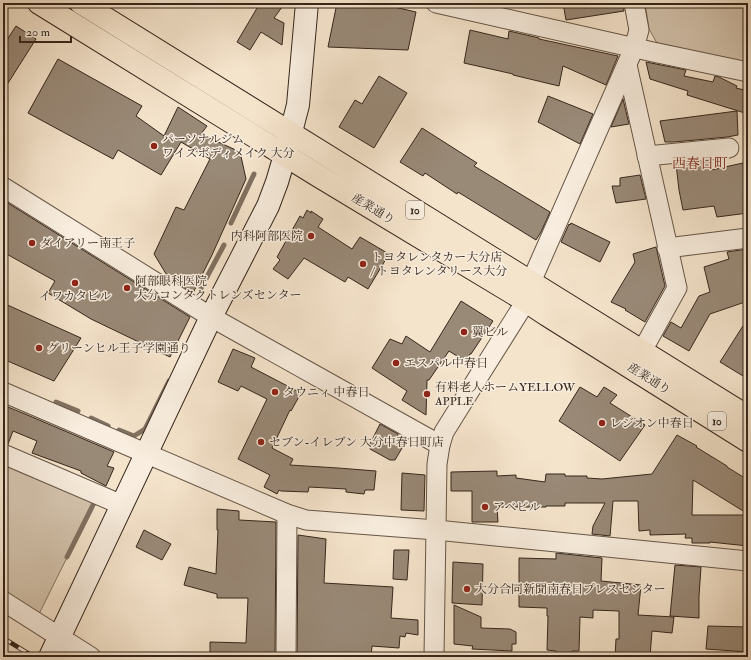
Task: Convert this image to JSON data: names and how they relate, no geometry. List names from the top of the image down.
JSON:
{
  "streets": {
    "highway": ["産業通り", "10"]
  },
  "districts": ["西春日町"],
  "places": [
    "パーソナルジム ワイズボディメイク 大分",
    "内科阿部医院",
    "ダイアリー南王子",
    "トヨタレンタカー大分店 / トヨタレンタリース大分",
    "イワカタビル",
    "阿部眼科医院 大分コンタクトレンズセンター",
    "翼ビル",
    "グリーンヒル王子学園通り",
    "エスパル中春日",
    "タウニィ 中春日",
    "有料老人ホームYELLOW APPLE",
    "レジオン中春日",
    "セブン-イレブン 大分中春日町店",
    "アベビル",
    "大分合同新聞南春日プレスセンター"
  ],
  "scale_bar": "20 m"
}
